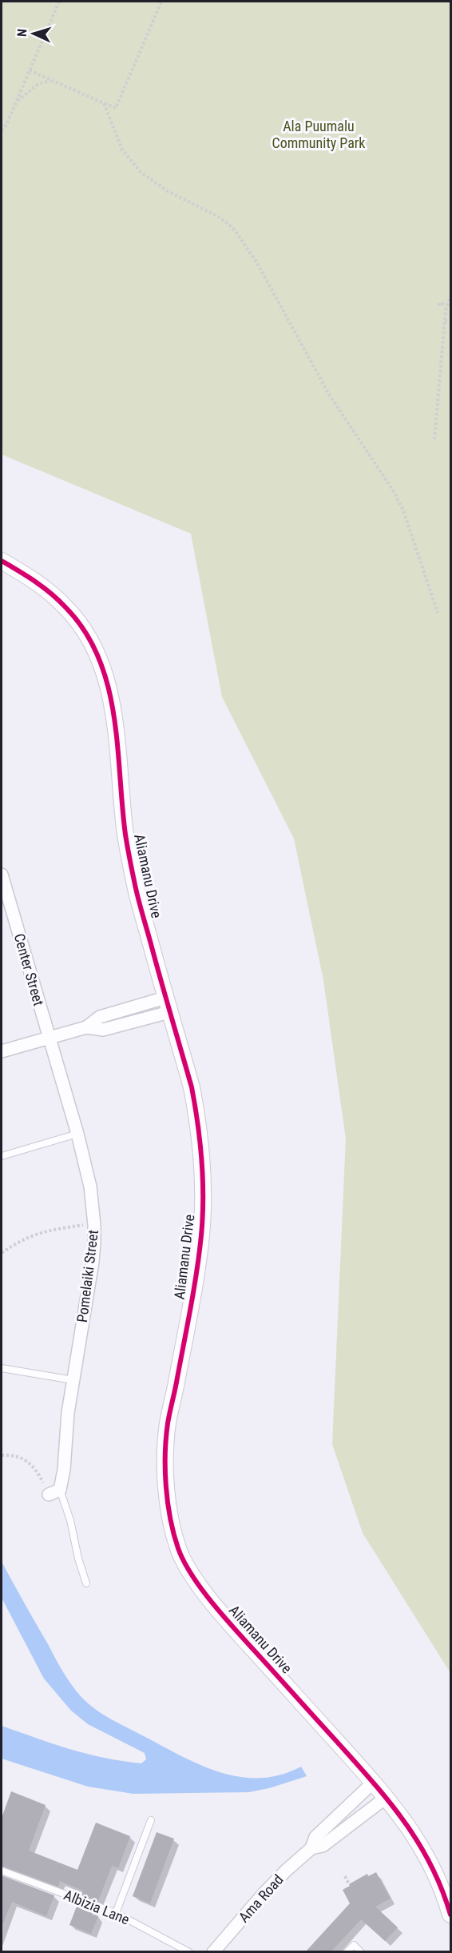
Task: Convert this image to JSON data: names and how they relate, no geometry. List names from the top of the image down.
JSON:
{
  "streets": {
    "street": [
      "Aliamanu Drive",
      "Center Street",
      "Pomelaiki Street",
      "Ama Road"
    ],
    "lane": ["Albizia Lane"]
  },
  "crossings": [
    ["Aliamanu Drive", "Ama Road"],
    ["Center Street", "Pomelaiki Street"]
  ],
  "parks": ["Ala Puumalu Community Park"],
  "north": "left"
}
